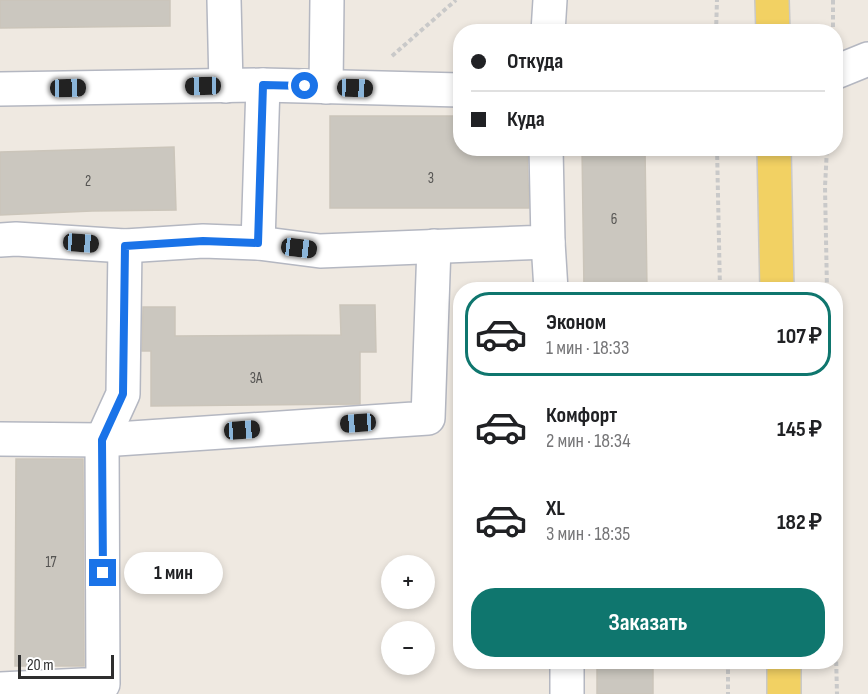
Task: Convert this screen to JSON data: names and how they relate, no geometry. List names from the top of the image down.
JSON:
{
  "house_numbers": [
    "3",
    "2",
    "6",
    "3А",
    "17"
  ],
  "scale_bar": "20 m",
  "page": {
    "banner": ["Откуда", "Куда"],
    "list": [
      {
        "name": "Эконом",
        "note": "1 мин · 18:33",
        "value": "107 ₽"
      },
      {
        "name": "Комфорт",
        "note": "2 мин · 18:34",
        "value": "145 ₽"
      },
      {
        "name": "XL",
        "note": "3 мин · 18:35",
        "value": "182 ₽"
      }
    ],
    "bubble": "1 мин",
    "map_buttons": ["+", "−"],
    "buttons": "Заказать",
    "scale": "20 m"
  }
}
